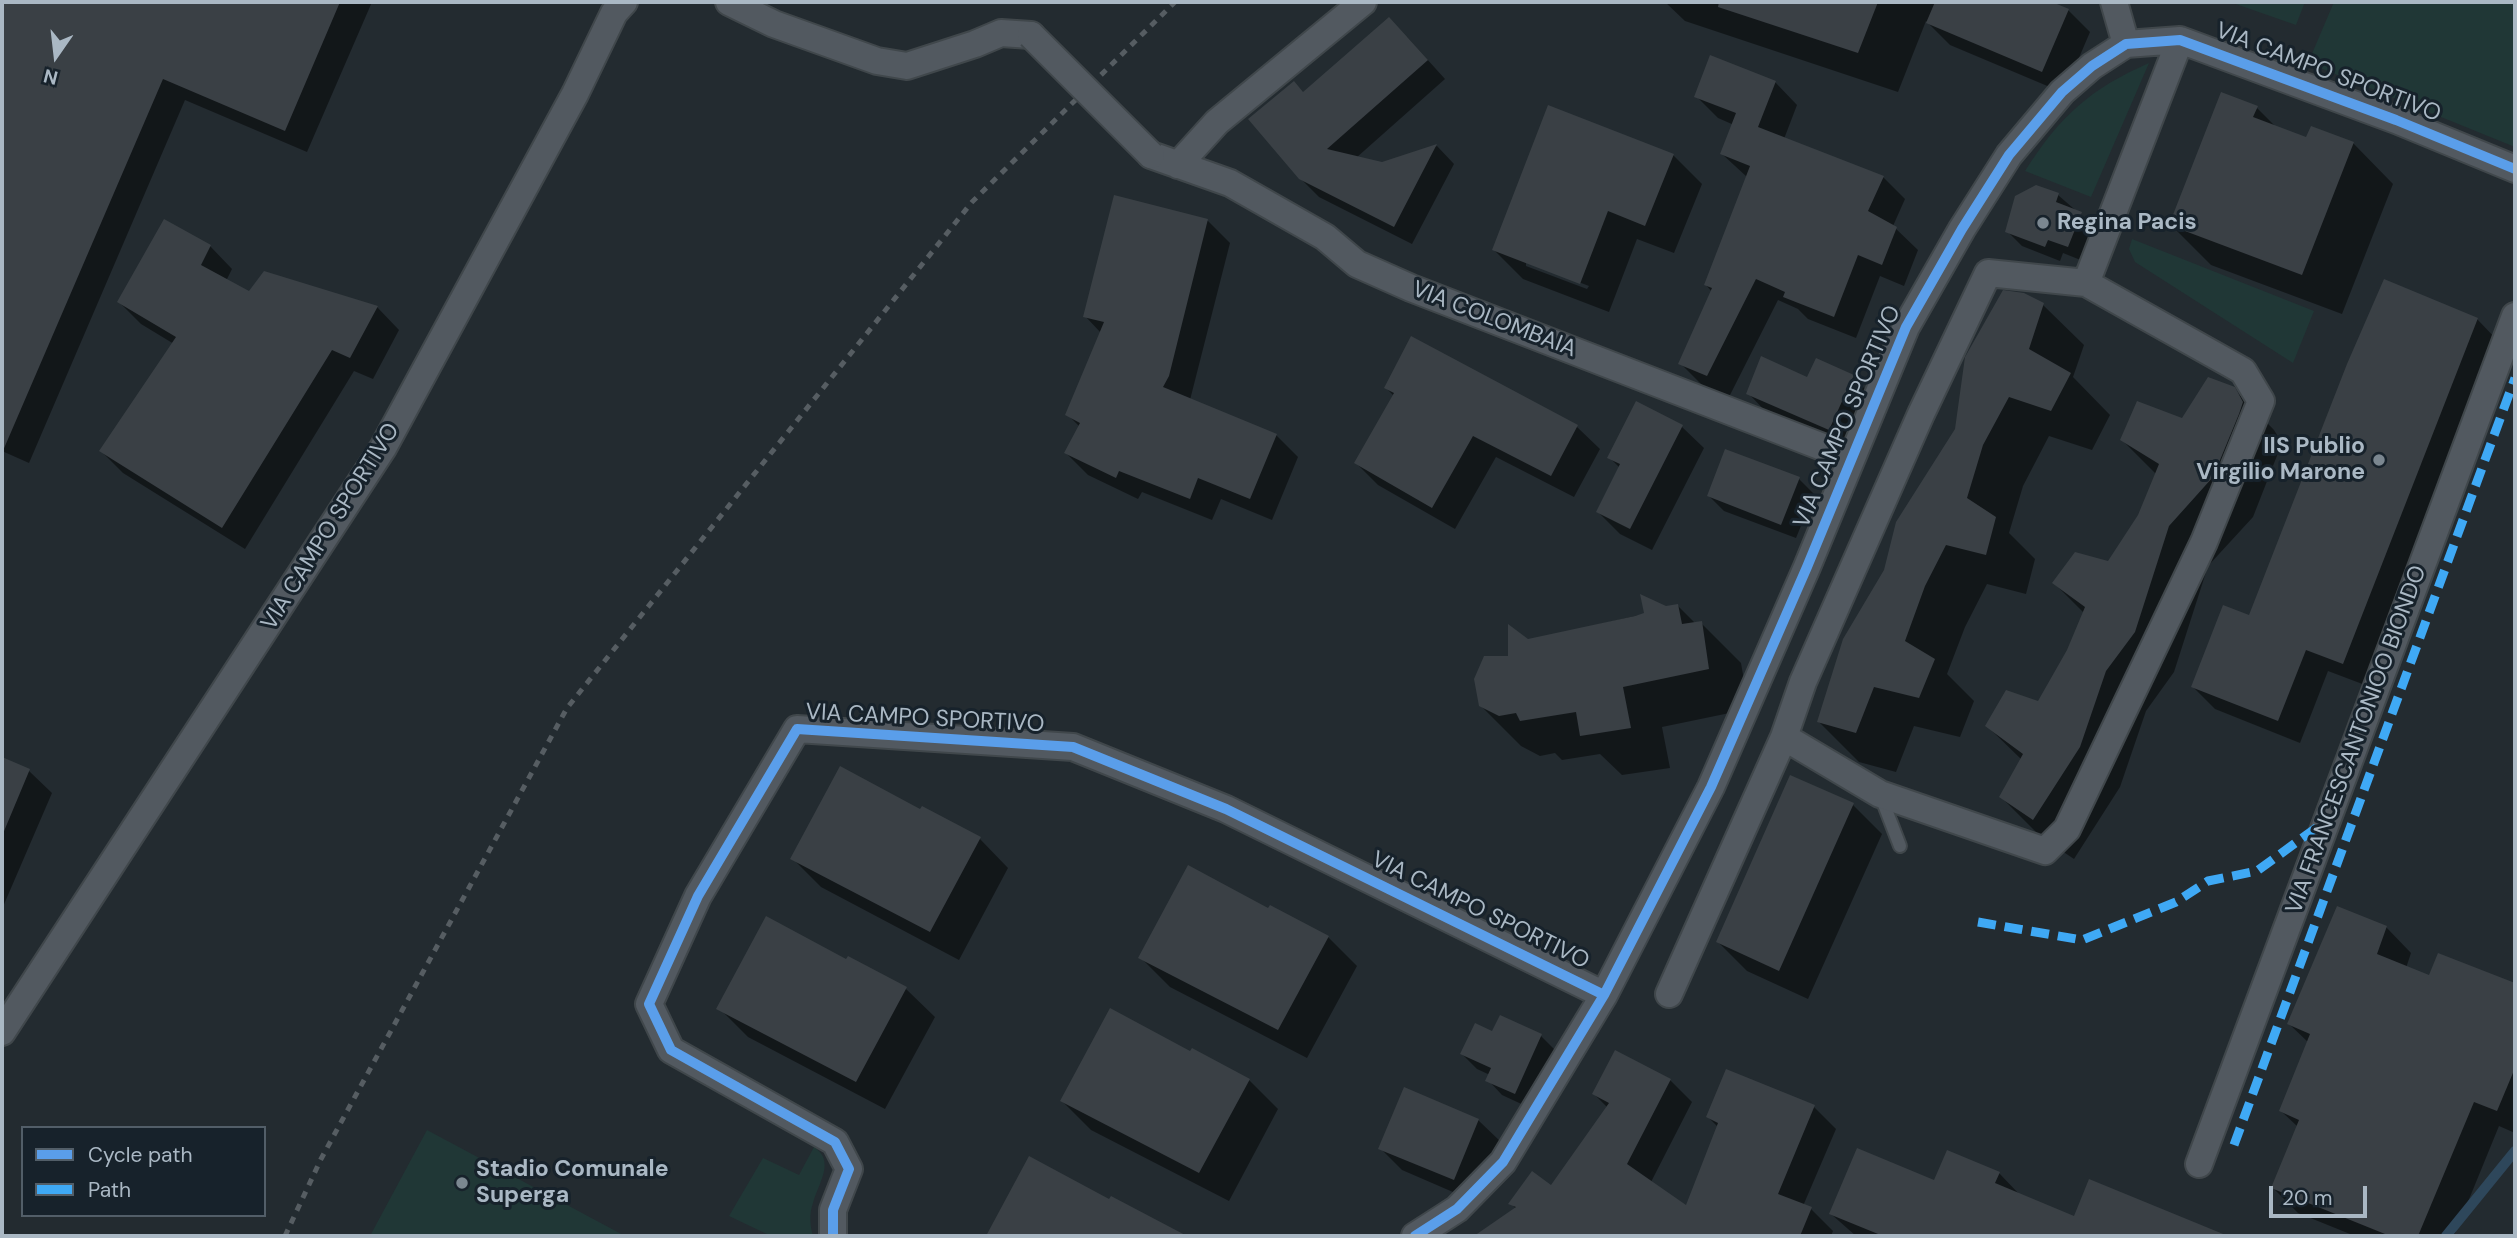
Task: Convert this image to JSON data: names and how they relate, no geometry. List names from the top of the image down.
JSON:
{
  "streets": {
    "street": ["VIA CAMPO SPORTIVO", "VIA COLOMBAIA", "VIA FRANCESCANTONIOO BIONDO"]
  },
  "crossings": [
    ["VIA CAMPO SPORTIVO", "VIA COLOMBAIA"]
  ],
  "places": ["Regina Pacis", "IIS Publio Virgilio Marone", "Stadio Comunale Superga"],
  "legend": ["Cycle path", "Path"],
  "scale_bar": "20 m",
  "north": "bottom"
}
